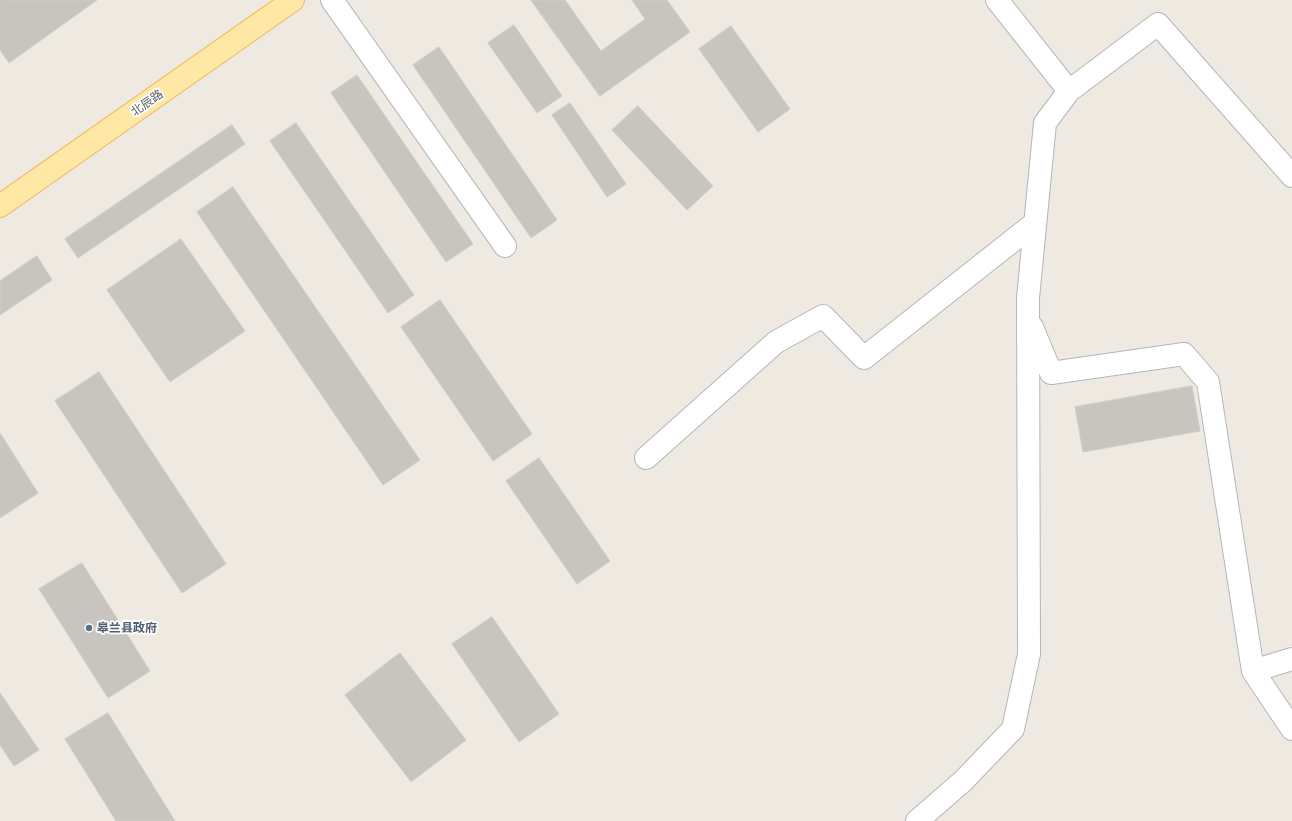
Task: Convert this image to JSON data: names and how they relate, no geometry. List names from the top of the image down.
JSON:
{
  "streets": {
    "main road": ["北辰路"]
  },
  "places": ["皋兰县政府"]
}
